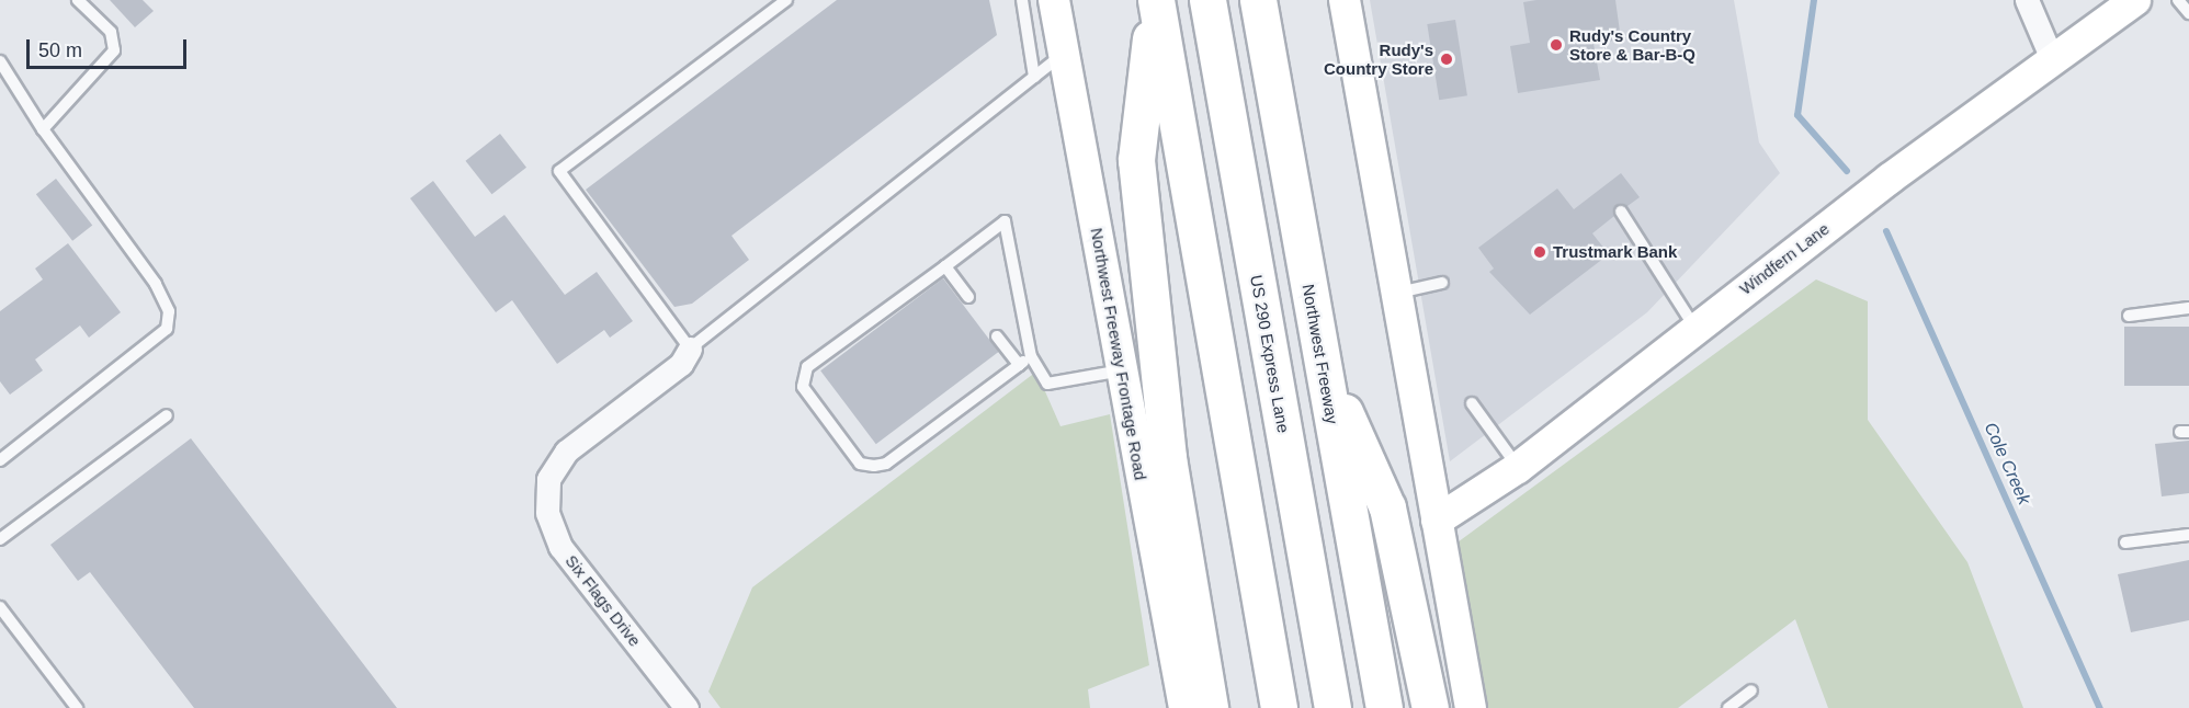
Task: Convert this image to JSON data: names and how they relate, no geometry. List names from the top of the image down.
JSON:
{
  "streets": {
    "highway": ["US 290 Express Lane", "Northwest Freeway"],
    "main road": ["Windfern Lane", "Northwest Freeway Frontage Road"],
    "street": ["Six Flags Drive"]
  },
  "water": ["Cole Creek"],
  "places": ["Rudy's Country Store & Bar-B-Q", "Rudy's Country Store", "Trustmark Bank"],
  "scale_bar": "50 m"
}
